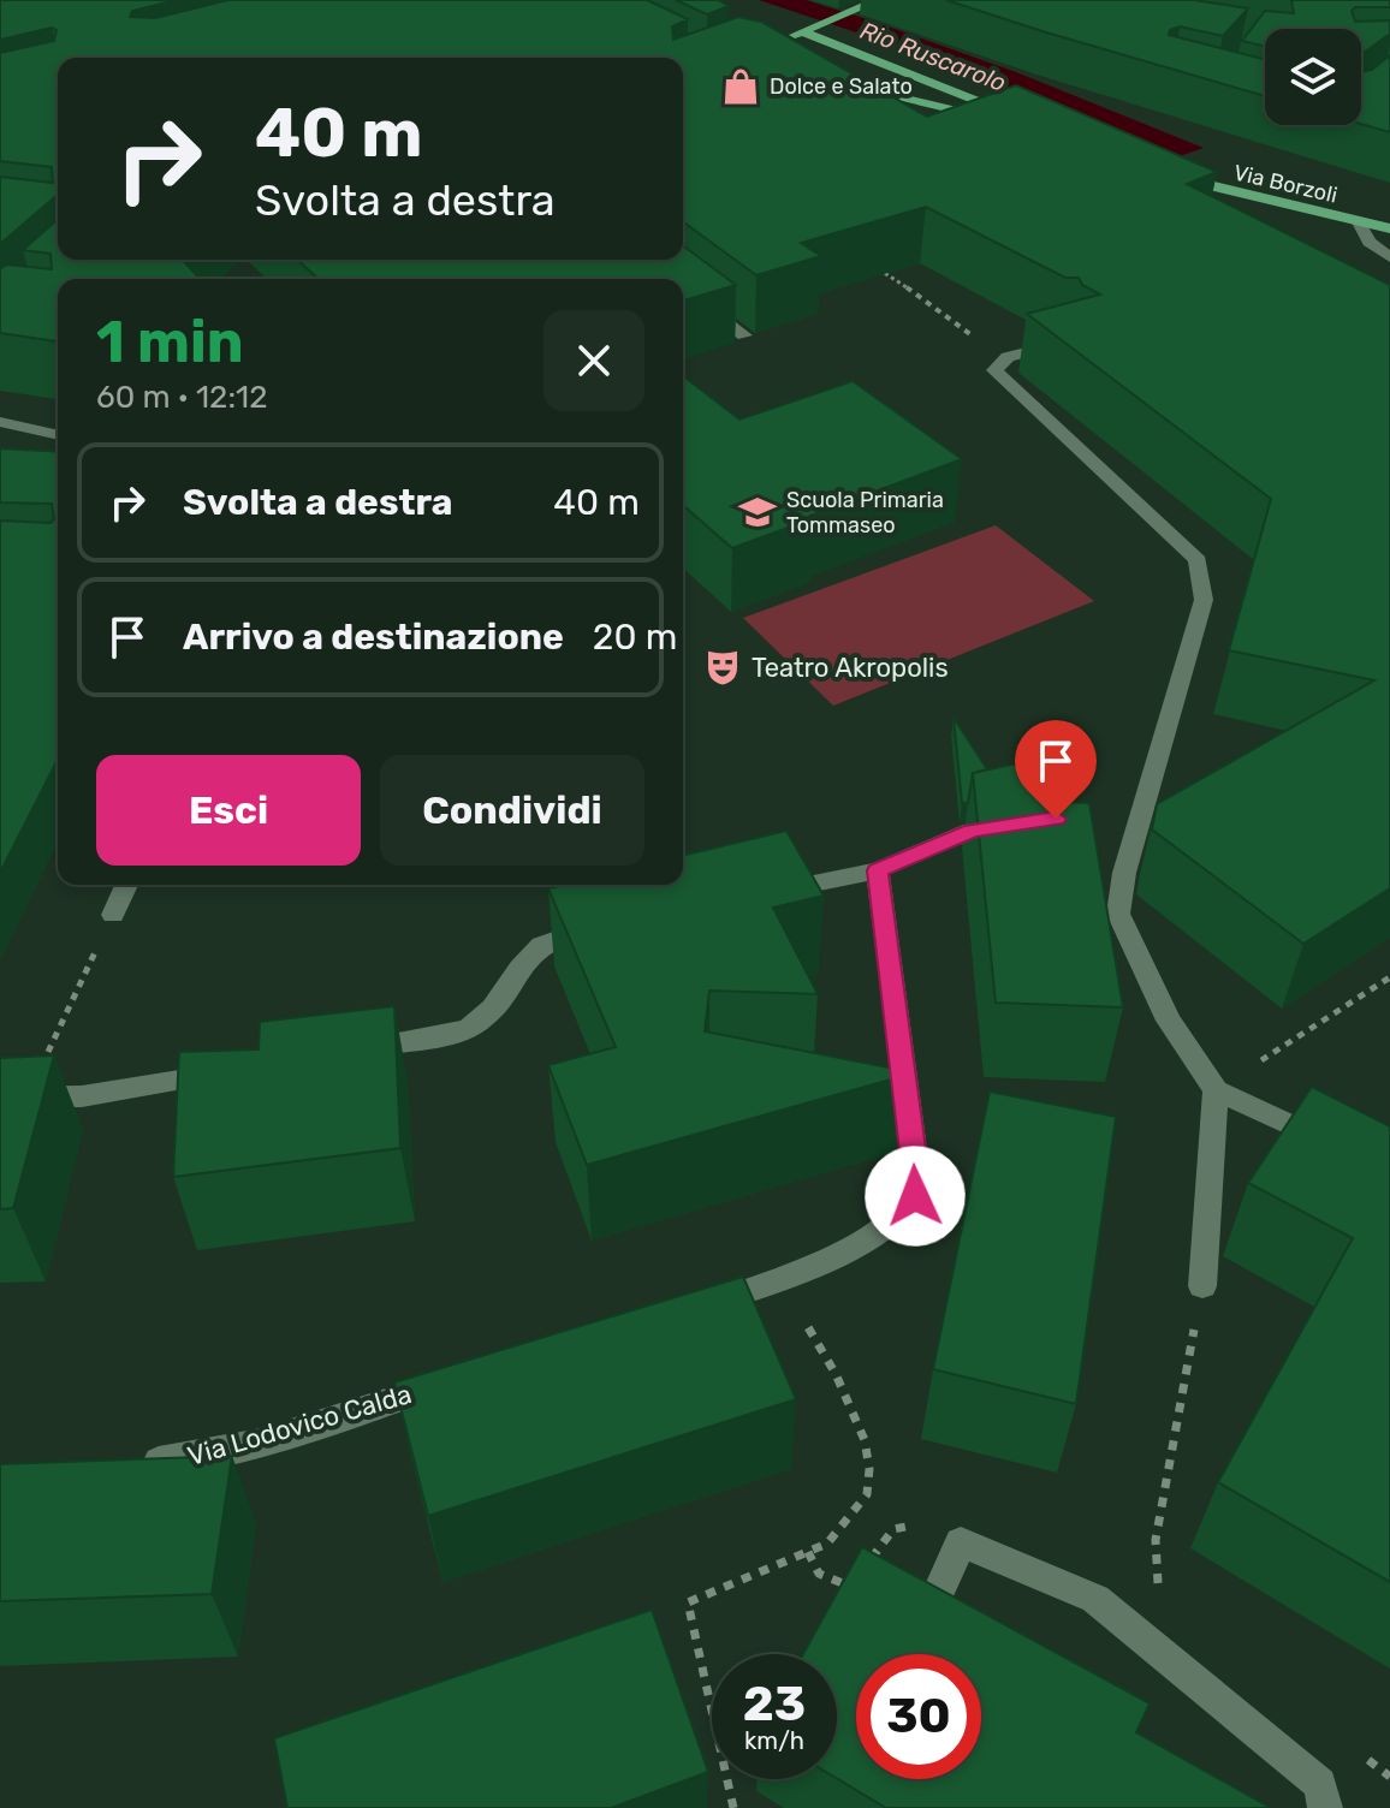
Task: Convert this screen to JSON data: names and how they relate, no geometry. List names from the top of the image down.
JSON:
{
  "streets": {
    "main road": ["Via Borzoli"],
    "street": ["Via Lodovico Calda"]
  },
  "water": ["Rio Ruscarolo"],
  "places": {
    "shop": ["Dolce e Salato"],
    "school or university": ["Scuola Primaria Tommaseo"],
    "theatre": ["Teatro Akropolis"]
  },
  "page": {
    "turn": ["40 m", "Svolta a destra"],
    "heading": ["1 min", "60 m · 12:12"],
    "list": [
      {
        "name": "Svolta a destra",
        "value": "40 m"
      },
      {
        "name": "Arrivo a destinazione",
        "value": "20 m"
      }
    ],
    "buttons": ["Esci", "Condividi"],
    "speed": "23 km/h",
    "limit": "30"
  }
}
